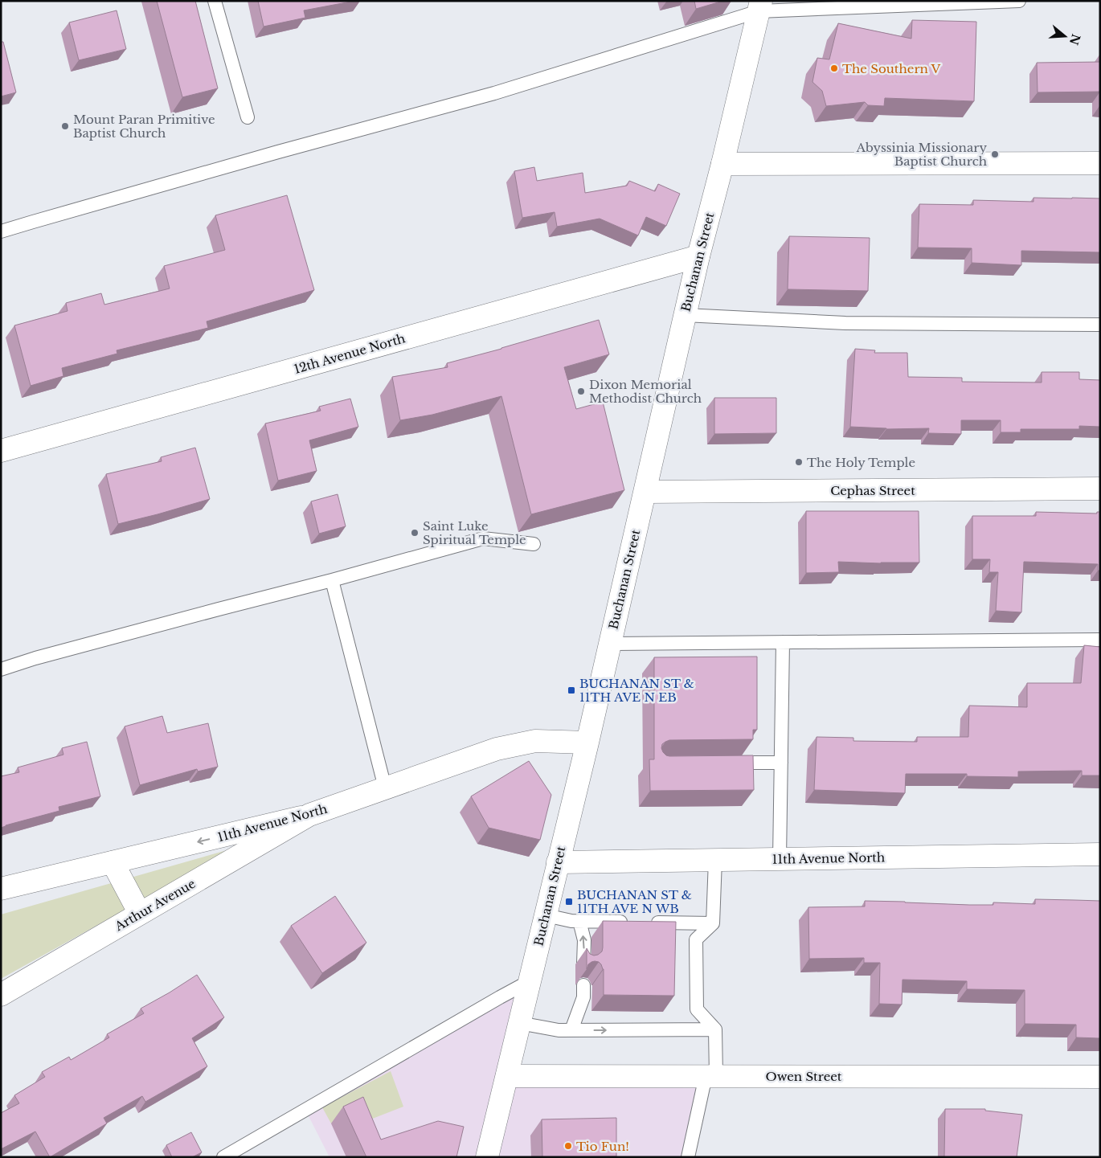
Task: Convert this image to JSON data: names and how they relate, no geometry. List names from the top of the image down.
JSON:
{
  "streets": {
    "street": [
      "Buchanan Street",
      "12th Avenue North",
      "Cephas Street",
      "11th Avenue North",
      "Arthur Avenue",
      "Owen Street"
    ]
  },
  "crossings": [
    ["Buchanan Street", "12th Avenue North"],
    ["Buchanan Street", "Cephas Street"],
    ["Buchanan Street", "11th Avenue North"],
    ["Buchanan Street", "Owen Street"],
    ["11th Avenue North", "Arthur Avenue"]
  ],
  "places": {
    "other": [
      "The Southern V",
      "Mount Paran Primitive Baptist Church",
      "Abyssinia Missionary Baptist Church",
      "Dixon Memorial Methodist Church",
      "The Holy Temple",
      "Saint Luke Spiritual Temple",
      "Tio Fun!"
    ],
    "transit": ["BUCHANAN ST & 11TH AVE N EB", "BUCHANAN ST & 11TH AVE N WB"]
  },
  "north": "right"
}
